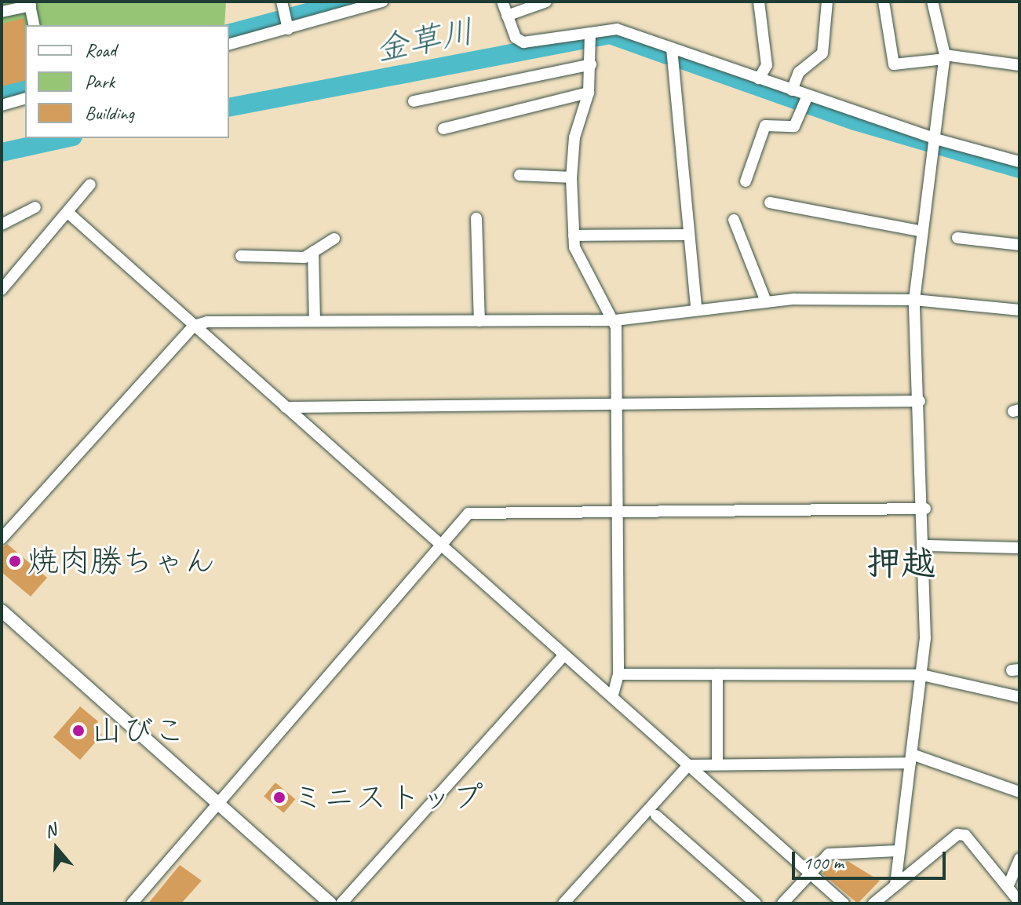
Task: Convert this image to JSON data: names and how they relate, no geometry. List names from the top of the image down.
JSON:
{
  "districts": ["押越"],
  "water": ["金草川"],
  "places": ["焼肉勝ちゃん", "山びこ", "ミニストップ"],
  "legend": ["Road", "Park", "Building"],
  "scale_bar": "100 m",
  "north": "top"
}
